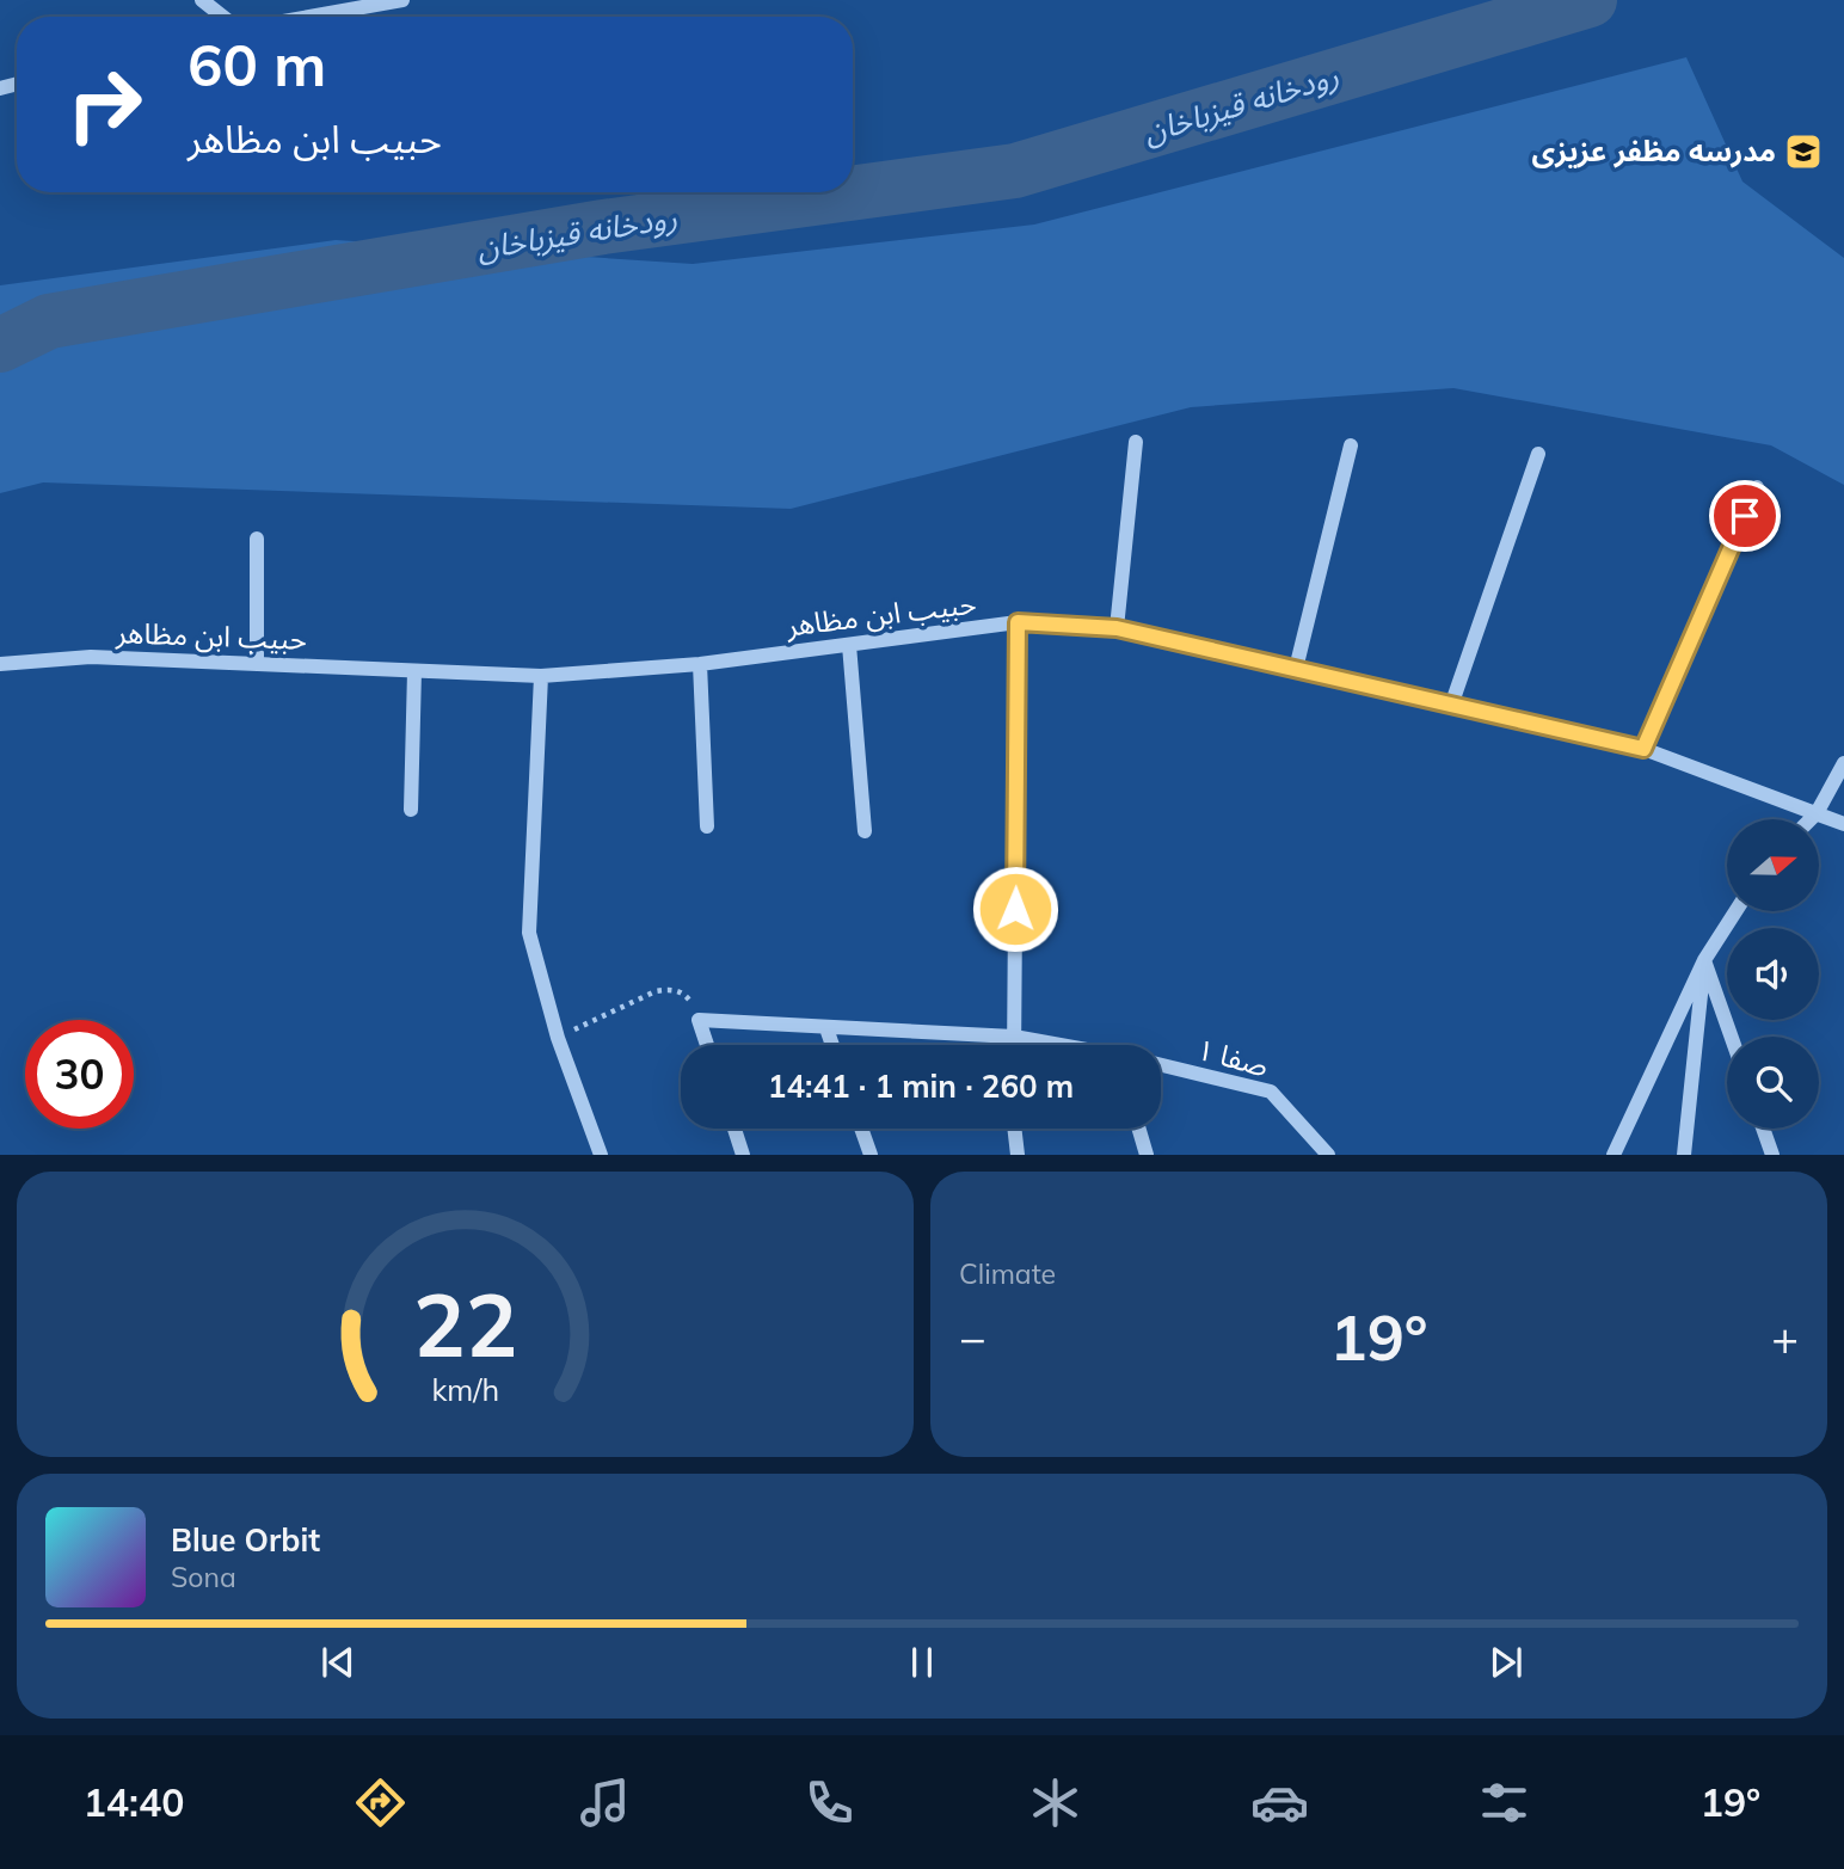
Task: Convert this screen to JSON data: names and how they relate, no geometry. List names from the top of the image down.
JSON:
{
  "streets": {
    "street": ["حبیب ابن مظاهر", "صفا ۱"]
  },
  "water": ["رودخانه قیزباخان"],
  "places": {
    "school or university": ["مدرسه مظفر عزیزی"]
  },
  "north": "right",
  "page": {
    "turn": ["60 m", "حبیب ابن مظاهر"],
    "limit": "30",
    "trip": "14:41 · 1 min · 260 m",
    "tile": "Climate",
    "heat": ["−", "19°", "+"],
    "song": ["Blue Orbit", "Sona"],
    "tabs": ["14:40", "19°"],
    "gauge": ["22", "km/h"]
  }
}
